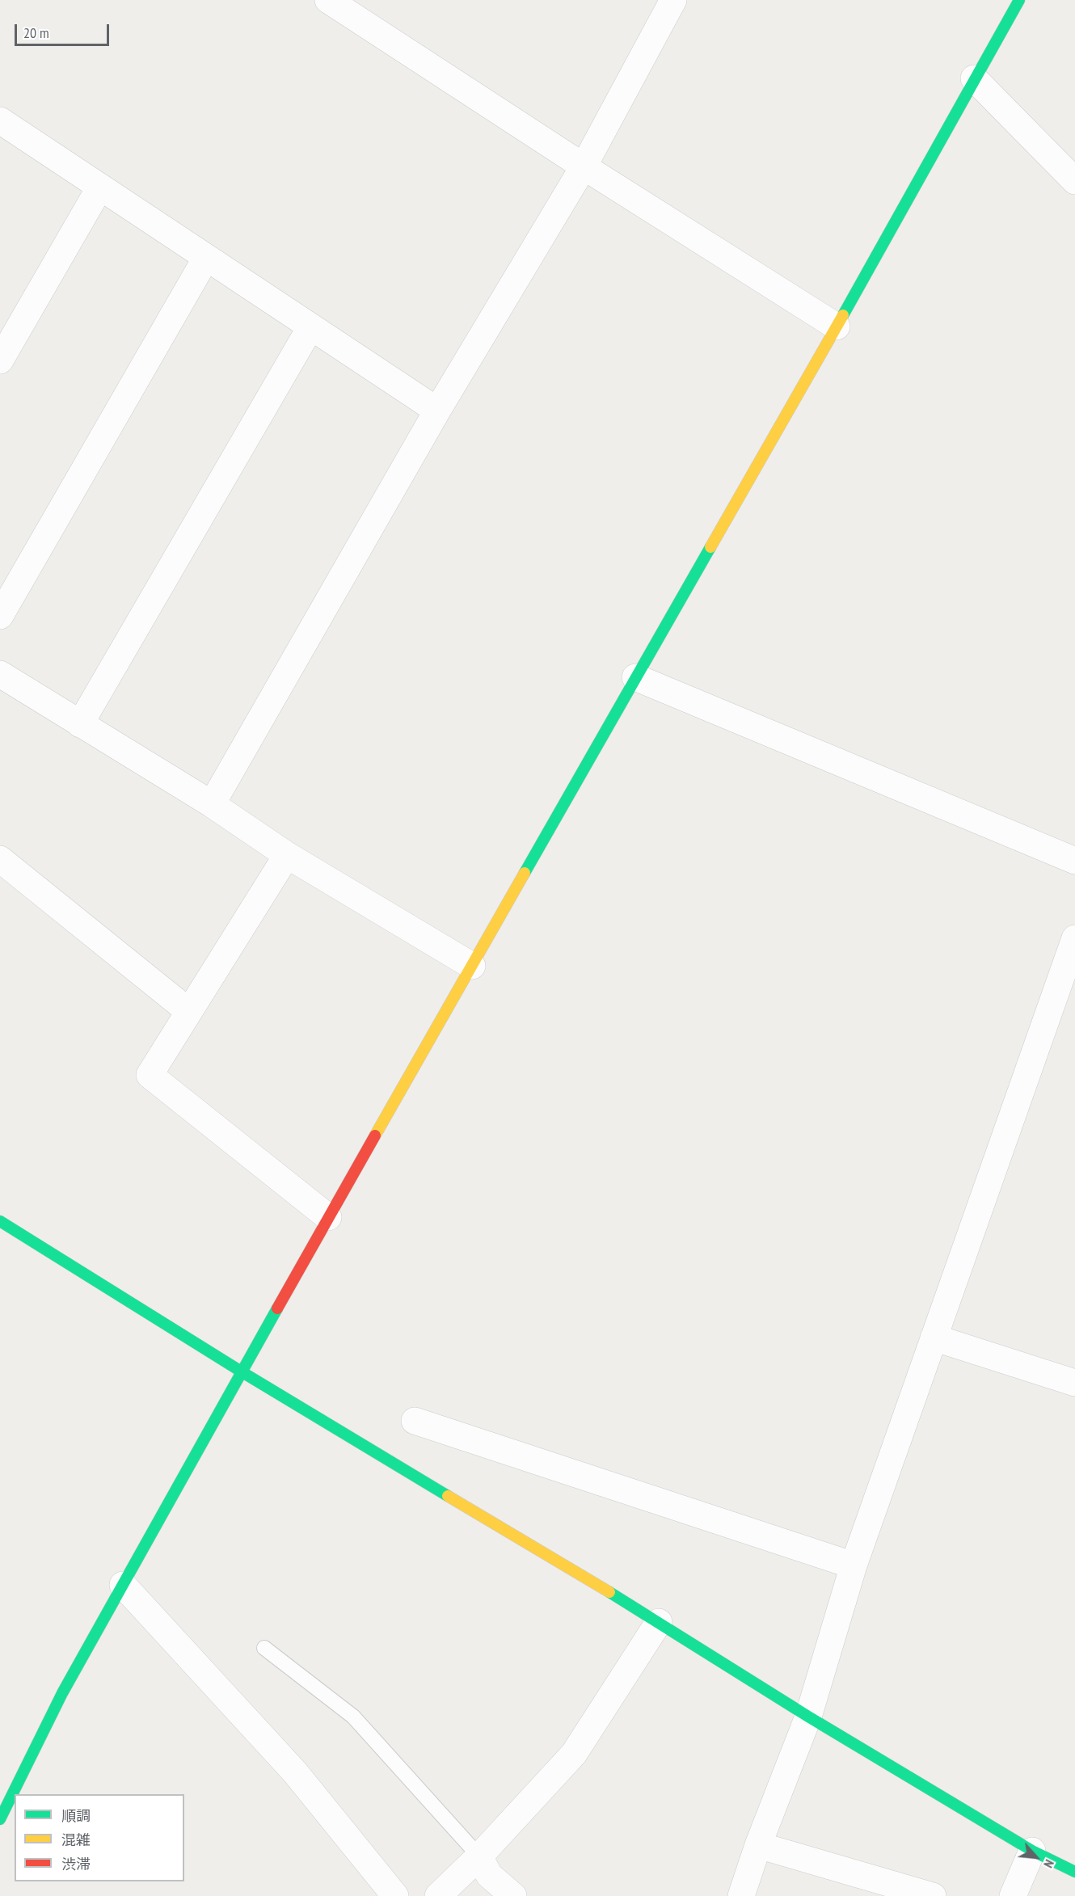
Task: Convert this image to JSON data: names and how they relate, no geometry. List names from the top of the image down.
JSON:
{
  "legend": ["順調", "混雑", "渋滞"],
  "scale_bar": "20 m",
  "north": "bottom right"
}
